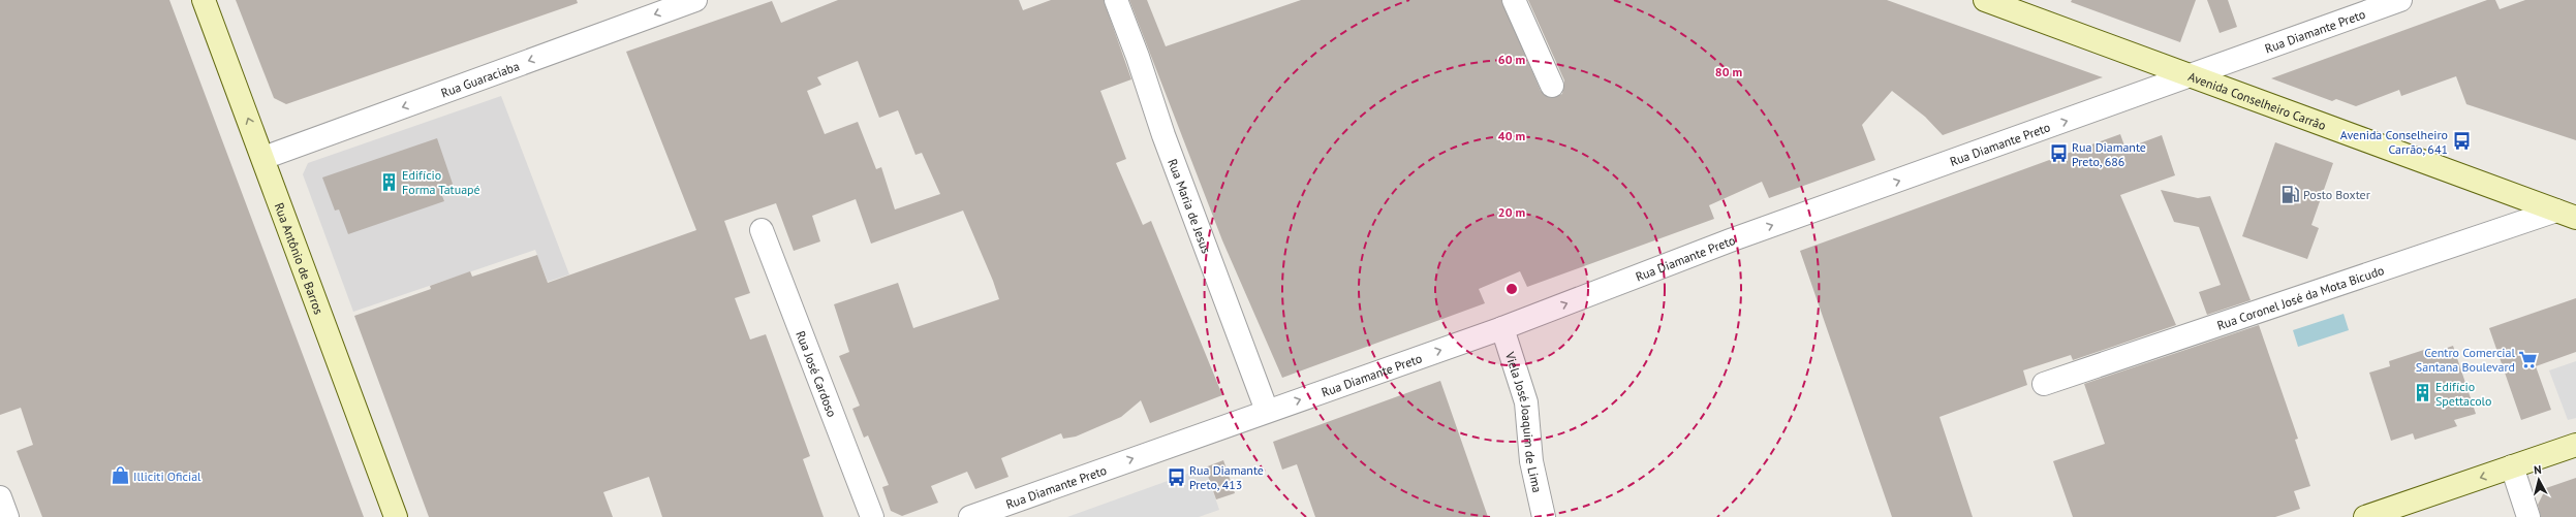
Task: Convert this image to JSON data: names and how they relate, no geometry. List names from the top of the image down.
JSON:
{
  "streets": {
    "main road": ["Avenida Conselheiro Carrão", "Rua Antônio de Barros"],
    "street": [
      "Rua Diamante Preto",
      "Rua Guaraciaba",
      "Rua Maria de Jesus",
      "Rua Coronel José da Mota Bicudo",
      "Rua José Cardoso",
      "Viela José Joaquim de Lima"
    ]
  },
  "crossings": [
    ["Rua Diamante Preto", "Avenida Conselheiro Carrão"],
    ["Rua Diamante Preto", "Rua Maria de Jesus"],
    ["Rua Diamante Preto", "Viela José Joaquim de Lima"],
    ["Rua Guaraciaba", "Rua Antônio de Barros"],
    ["Avenida Conselheiro Carrão", "Rua Coronel José da Mota Bicudo"]
  ],
  "one_way": ["Rua Diamante Preto", "Rua Guaraciaba"],
  "places": {
    "bus stop": ["Avenida Conselheiro Carrão, 641", "Rua Diamante Preto, 686", "Rua Diamante Preto, 413"],
    "building": ["Edifício Forma Tatuapé", "Edifício Spettacolo"],
    "fuel station": ["Posto Boxter"],
    "supermarket": ["Centro Comercial Santana Boulevard"],
    "shop": ["Illiciti Oficial"]
  },
  "north": "top",
  "rings": [
    "60 m",
    "80 m",
    "40 m",
    "20 m"
  ]
}
